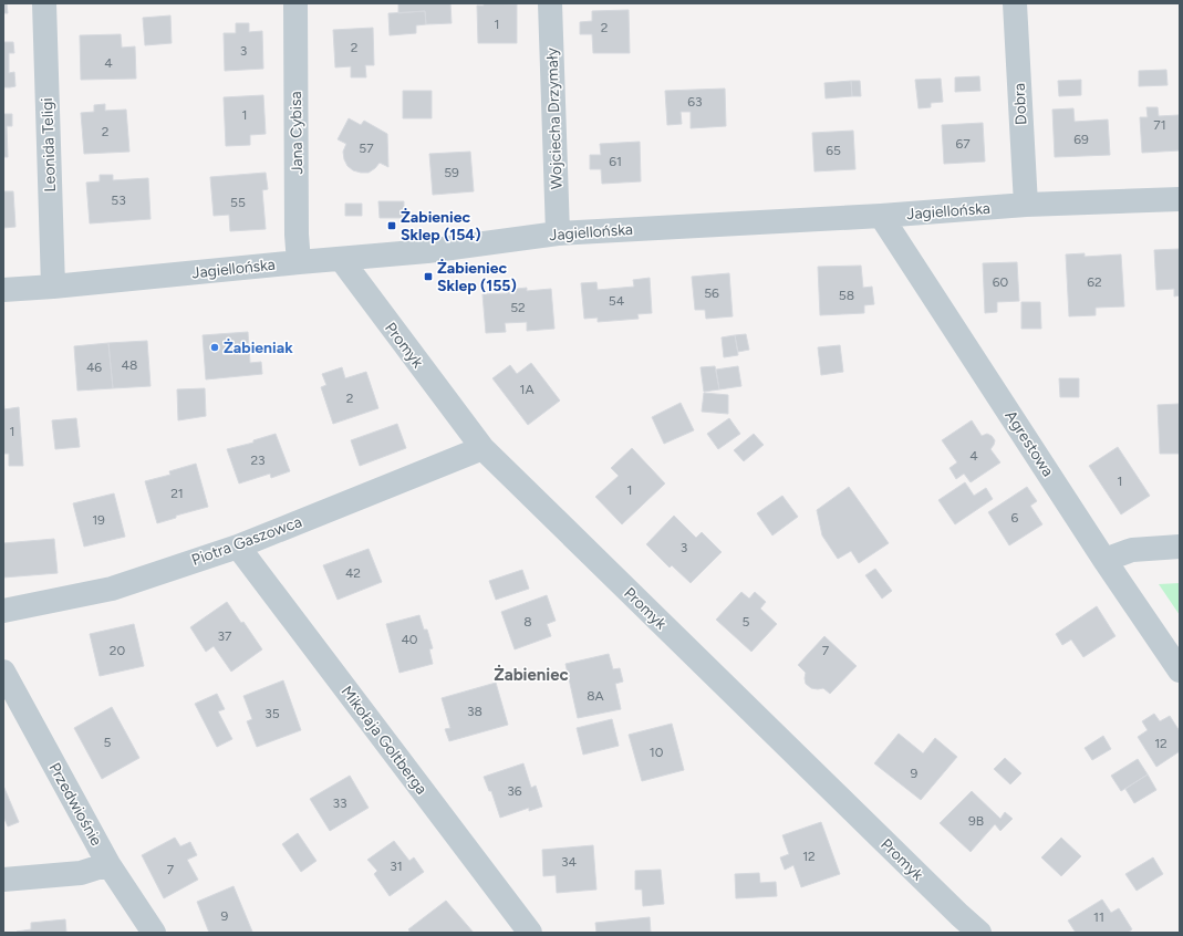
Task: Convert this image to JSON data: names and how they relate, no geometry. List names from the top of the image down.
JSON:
{
  "streets": {
    "street": [
      "Dobra",
      "Wojciecha Drzymały",
      "Jana Cybisa",
      "Leonida Teligi",
      "Jagiellońska",
      "Promyk",
      "Agrestowa",
      "Piotra Gaszowca",
      "Mikołaja Goltberga",
      "Przedwiośnie"
    ]
  },
  "crossings": [
    ["Dobra", "Jagiellońska"],
    ["Wojciecha Drzymały", "Jagiellońska"],
    ["Jana Cybisa", "Jagiellońska"],
    ["Leonida Teligi", "Jagiellońska"],
    ["Jagiellońska", "Promyk"],
    ["Jagiellońska", "Agrestowa"],
    ["Promyk", "Piotra Gaszowca"],
    ["Piotra Gaszowca", "Mikołaja Goltberga"]
  ],
  "districts": ["Żabieniec"],
  "places": {
    "transit": ["Żabieniec Sklep (154)", "Żabieniec Sklep (155)"],
    "other": ["Żabieniak"]
  },
  "house_numbers": [
    "1",
    "2",
    "2",
    "3",
    "4",
    "63",
    "1",
    "71",
    "2",
    "69",
    "67",
    "57",
    "65",
    "61",
    "59",
    "53",
    "55",
    "60",
    "62",
    "56",
    "58",
    "54",
    "52",
    "48",
    "46",
    "1A",
    "2",
    "1",
    "4",
    "23",
    "1",
    "1",
    "21",
    "6",
    "19",
    "3",
    "42",
    "8",
    "5",
    "37",
    "40",
    "20",
    "7",
    "8A",
    "38",
    "35",
    "5",
    "12",
    "10",
    "9",
    "36",
    "33",
    "9B",
    "12",
    "34",
    "31",
    "7",
    "9",
    "11"
  ]
}
